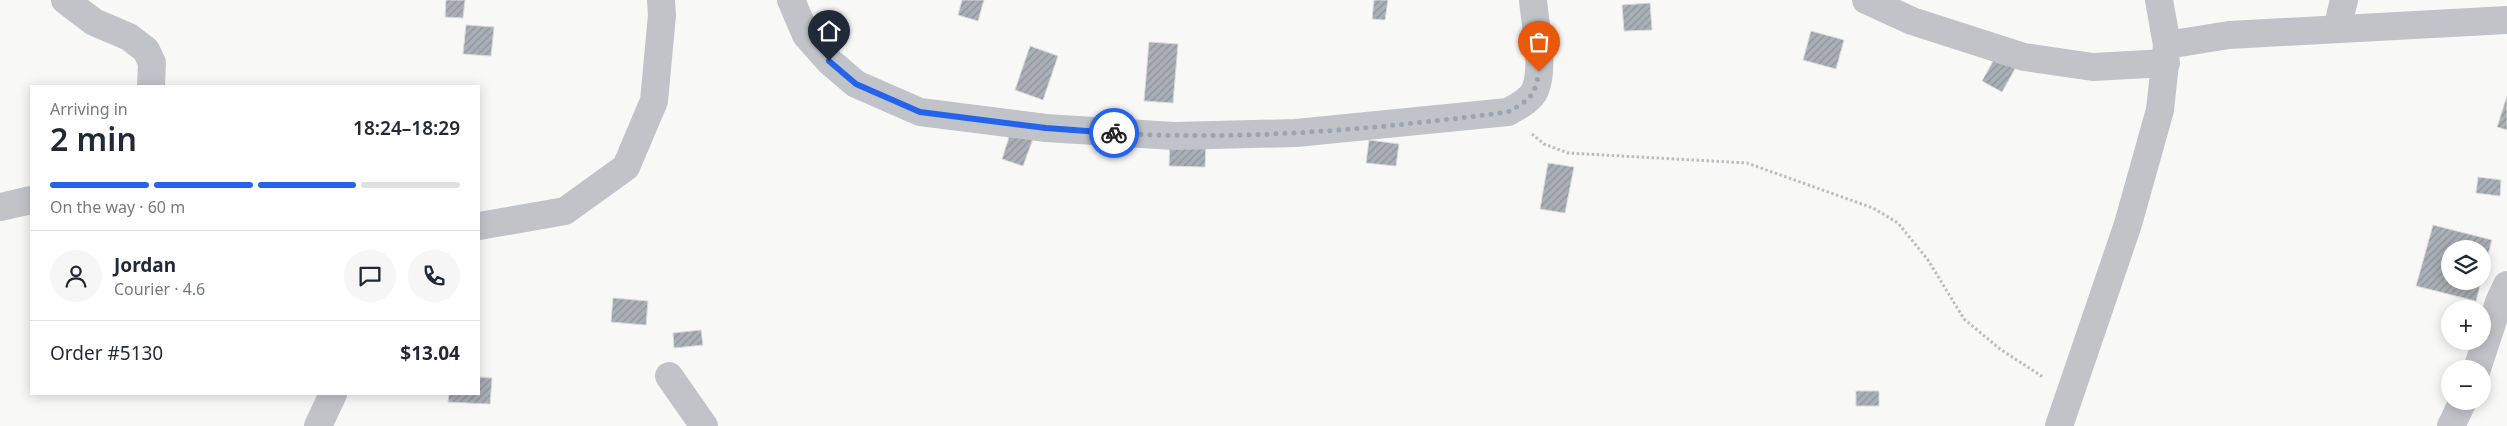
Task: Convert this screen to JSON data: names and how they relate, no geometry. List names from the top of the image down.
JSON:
{
  "page": {
    "heading": ["2 min", "Arriving in", "18:24–18:29"],
    "panel": [
      "Jordan",
      "Courier · 4.6",
      "Order #5130",
      "$13.04"
    ],
    "bar": "On the way · 60 m",
    "map_buttons": ["+", "−"]
  }
}
